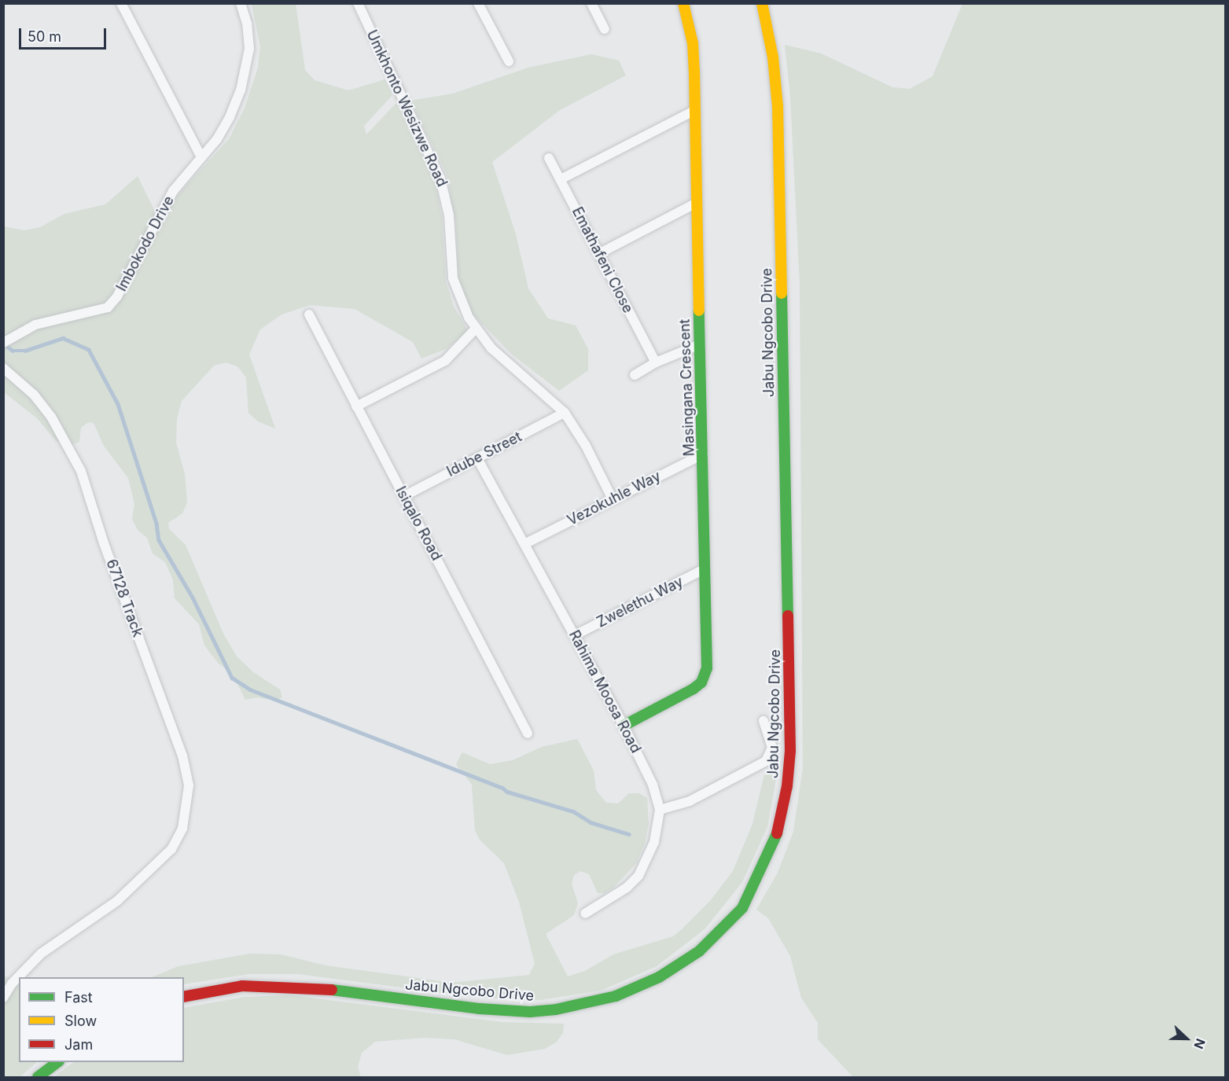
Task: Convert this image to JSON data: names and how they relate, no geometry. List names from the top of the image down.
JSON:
{
  "streets": {
    "main road": ["Jabu Ngcobo Drive", "Masingana Crescent"],
    "street": [
      "Umkhonto Wesizwe Road",
      "Imbokodo Drive",
      "Emathafeni Close",
      "Idube Street",
      "Vezokuhle Way",
      "Isiqalo Road",
      "67128 Track",
      "Zwelethu Way",
      "Rahima Moosa Road"
    ]
  },
  "crossings": [
    ["Umkhonto Wesizwe Road", "Idube Street"],
    ["Umkhonto Wesizwe Road", "Vezokuhle Way"],
    ["Masingana Crescent", "Vezokuhle Way"],
    ["Masingana Crescent", "Zwelethu Way"],
    ["Masingana Crescent", "Rahima Moosa Road"],
    ["Idube Street", "Isiqalo Road"],
    ["Idube Street", "Rahima Moosa Road"],
    ["Vezokuhle Way", "Rahima Moosa Road"],
    ["Zwelethu Way", "Rahima Moosa Road"]
  ],
  "legend": ["Fast", "Slow", "Jam"],
  "scale_bar": "50 m",
  "north": "right"
}
